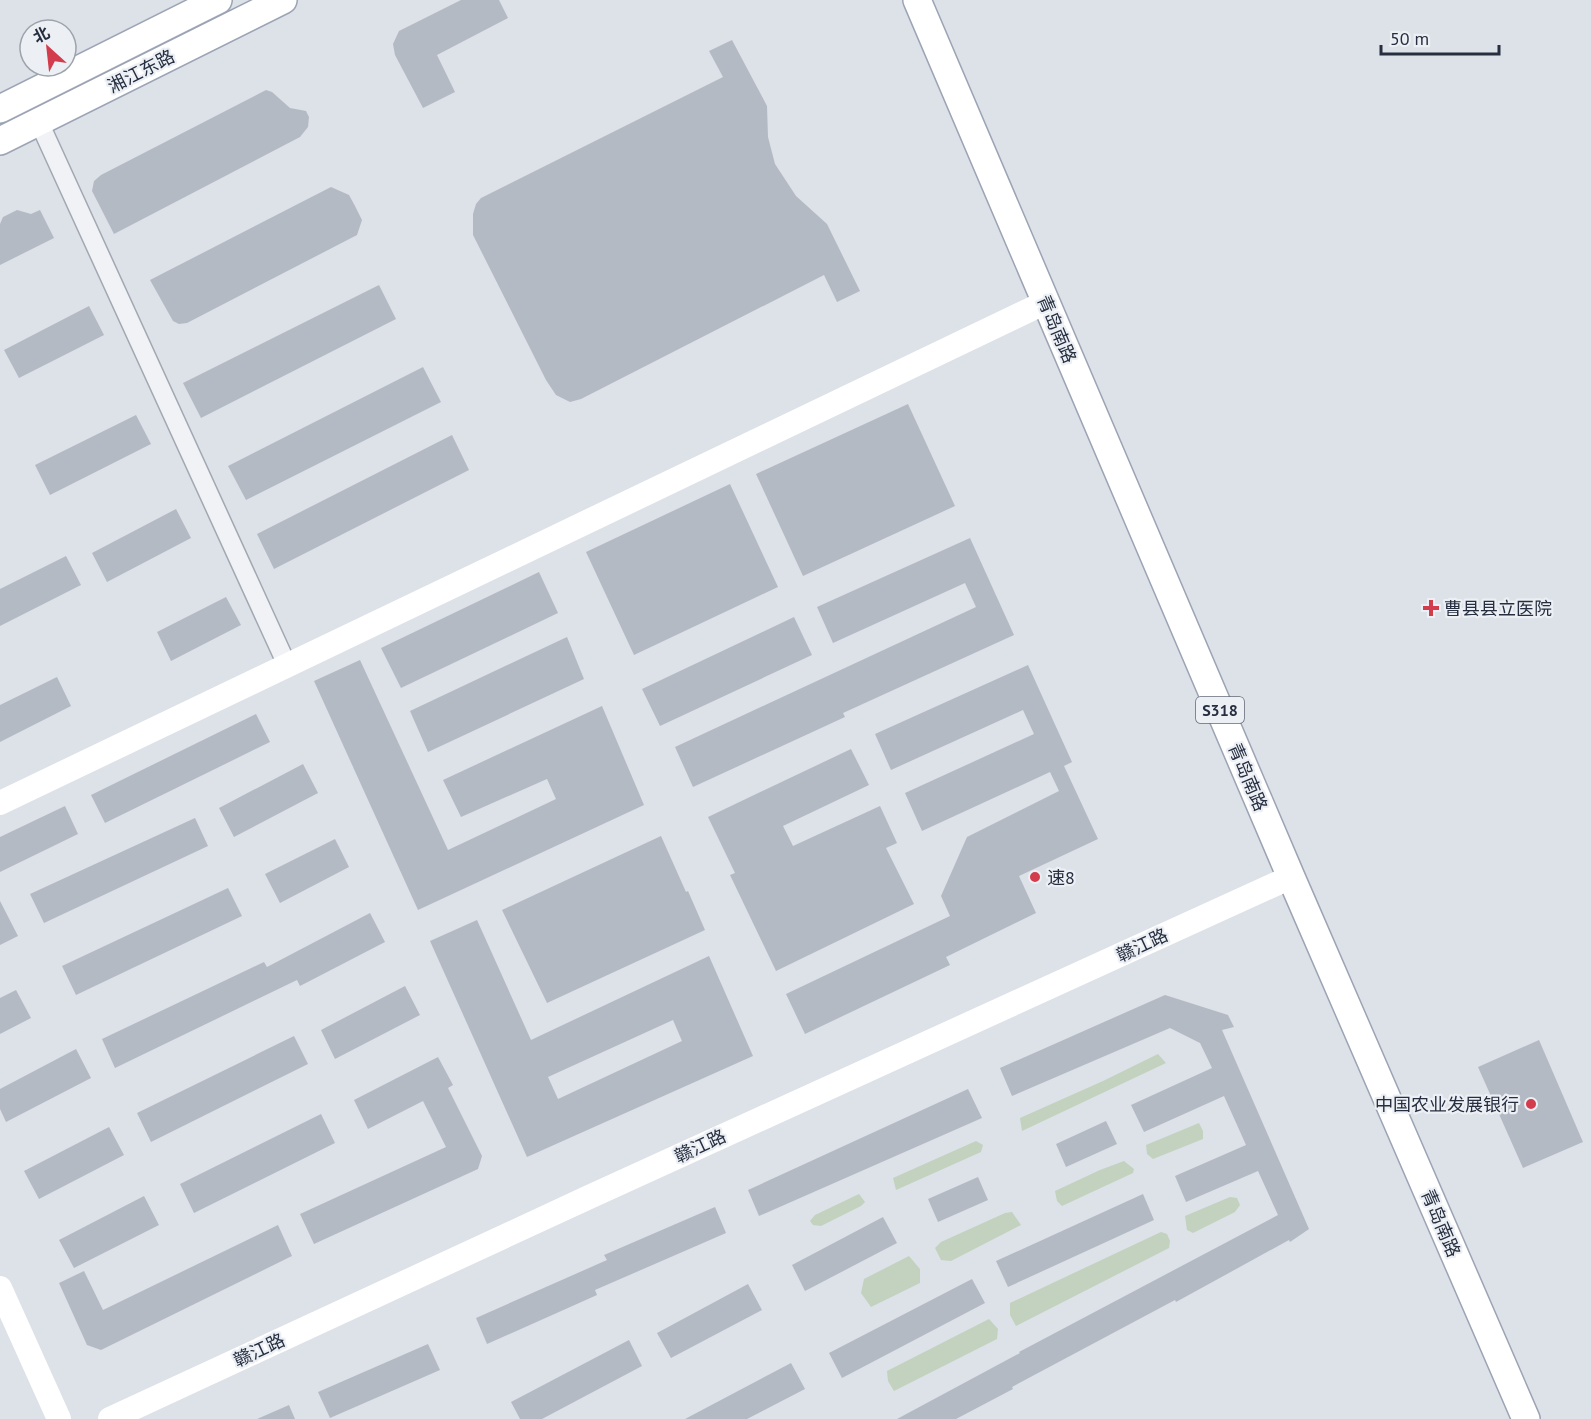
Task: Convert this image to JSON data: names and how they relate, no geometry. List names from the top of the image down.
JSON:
{
  "streets": {
    "main road": [
      "湘江东路",
      "青岛南路",
      "S318",
      "赣江路"
    ]
  },
  "crossings": [
    ["青岛南路", "赣江路"]
  ],
  "places": {
    "health": ["曹县县立医院"],
    "other": ["速8", "中国农业发展银行"]
  },
  "scale_bar": "50 m",
  "north": "top left"
}
